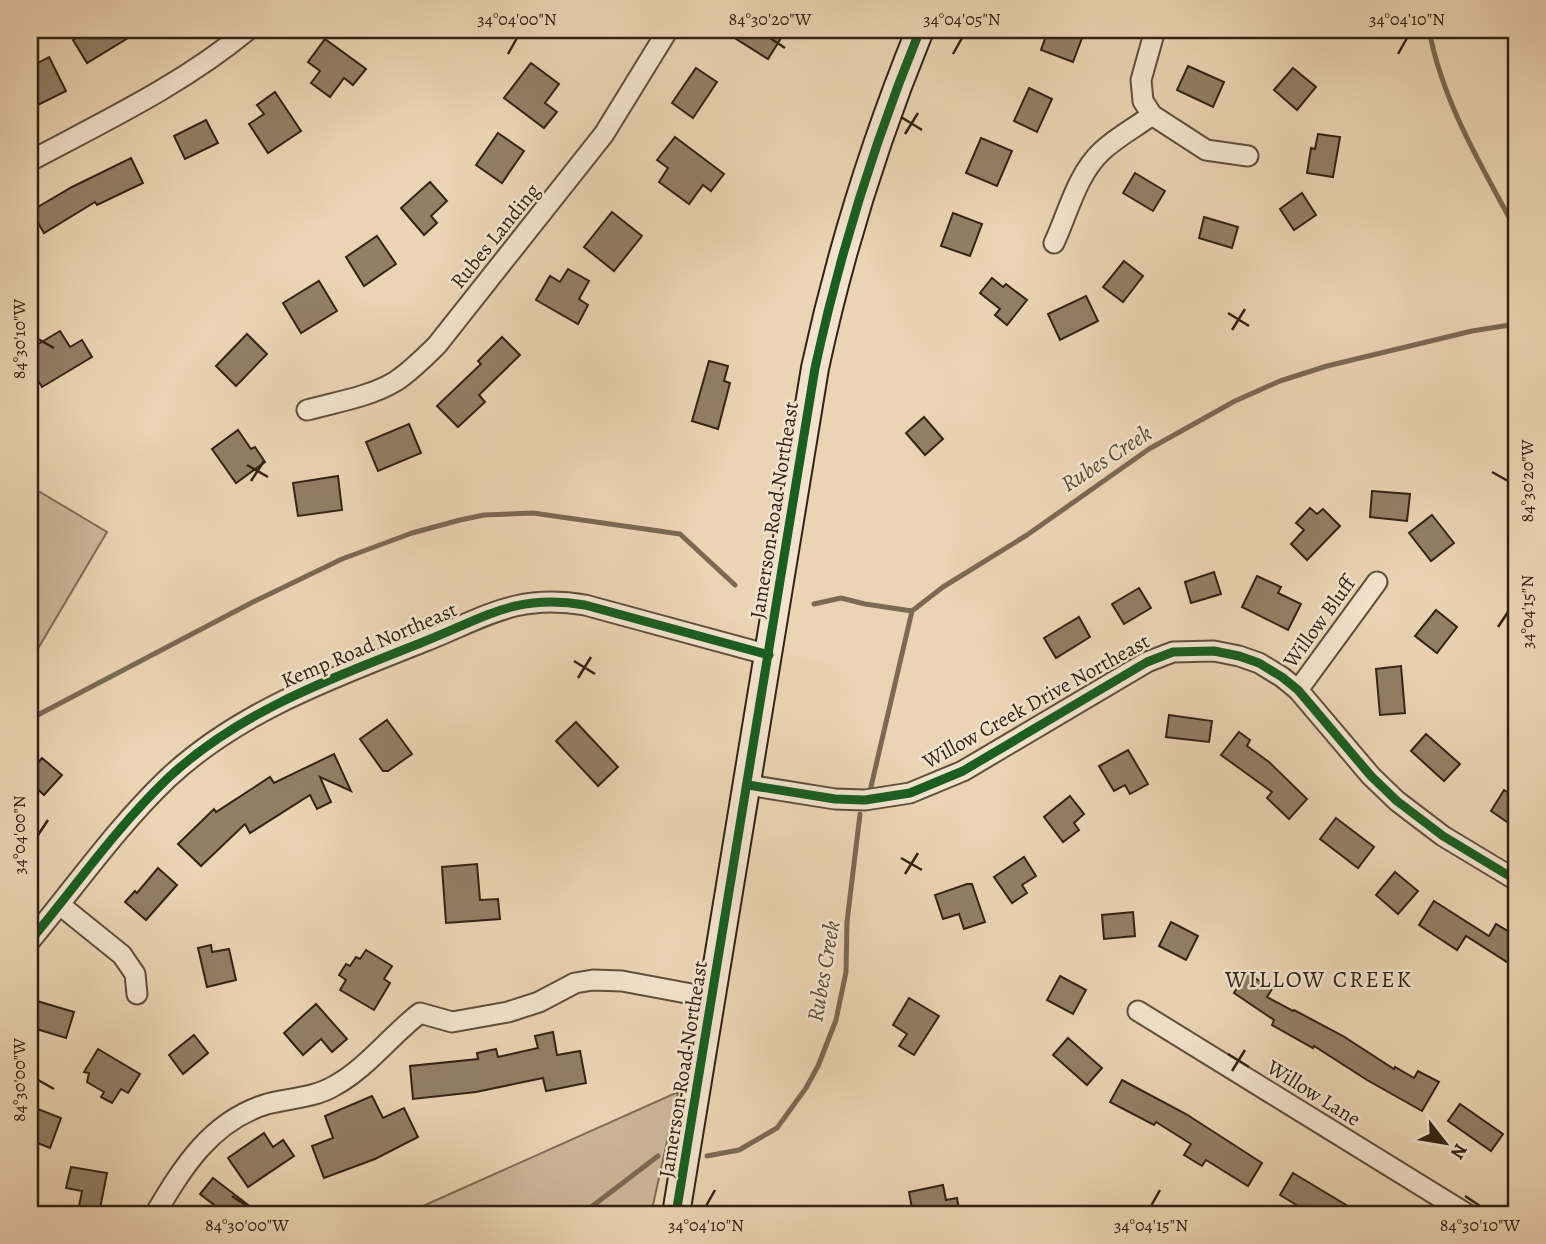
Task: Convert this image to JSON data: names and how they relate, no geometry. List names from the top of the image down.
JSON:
{
  "streets": {
    "street": [
      "Rubes Landing",
      "Jamerson Road Northeast",
      "Willow Bluff",
      "Kemp Road Northeast",
      "Willow Creek Drive Northeast",
      "Willow Lane"
    ]
  },
  "crossings": [
    ["Jamerson Road Northeast", "Kemp Road Northeast"],
    ["Jamerson Road Northeast", "Willow Creek Drive Northeast"],
    ["Willow Bluff", "Willow Creek Drive Northeast"]
  ],
  "districts": ["WILLOW CREEK"],
  "water": ["Rubes Creek"],
  "north": "bottom right",
  "coordinates": [
    "34°04'00\"N",
    "84°30'20\"W",
    "34°04'05\"N",
    "34°04'10\"N",
    "84°30'10\"W",
    "34°04'15\"N",
    "84°30'00\"W"
  ]
}
